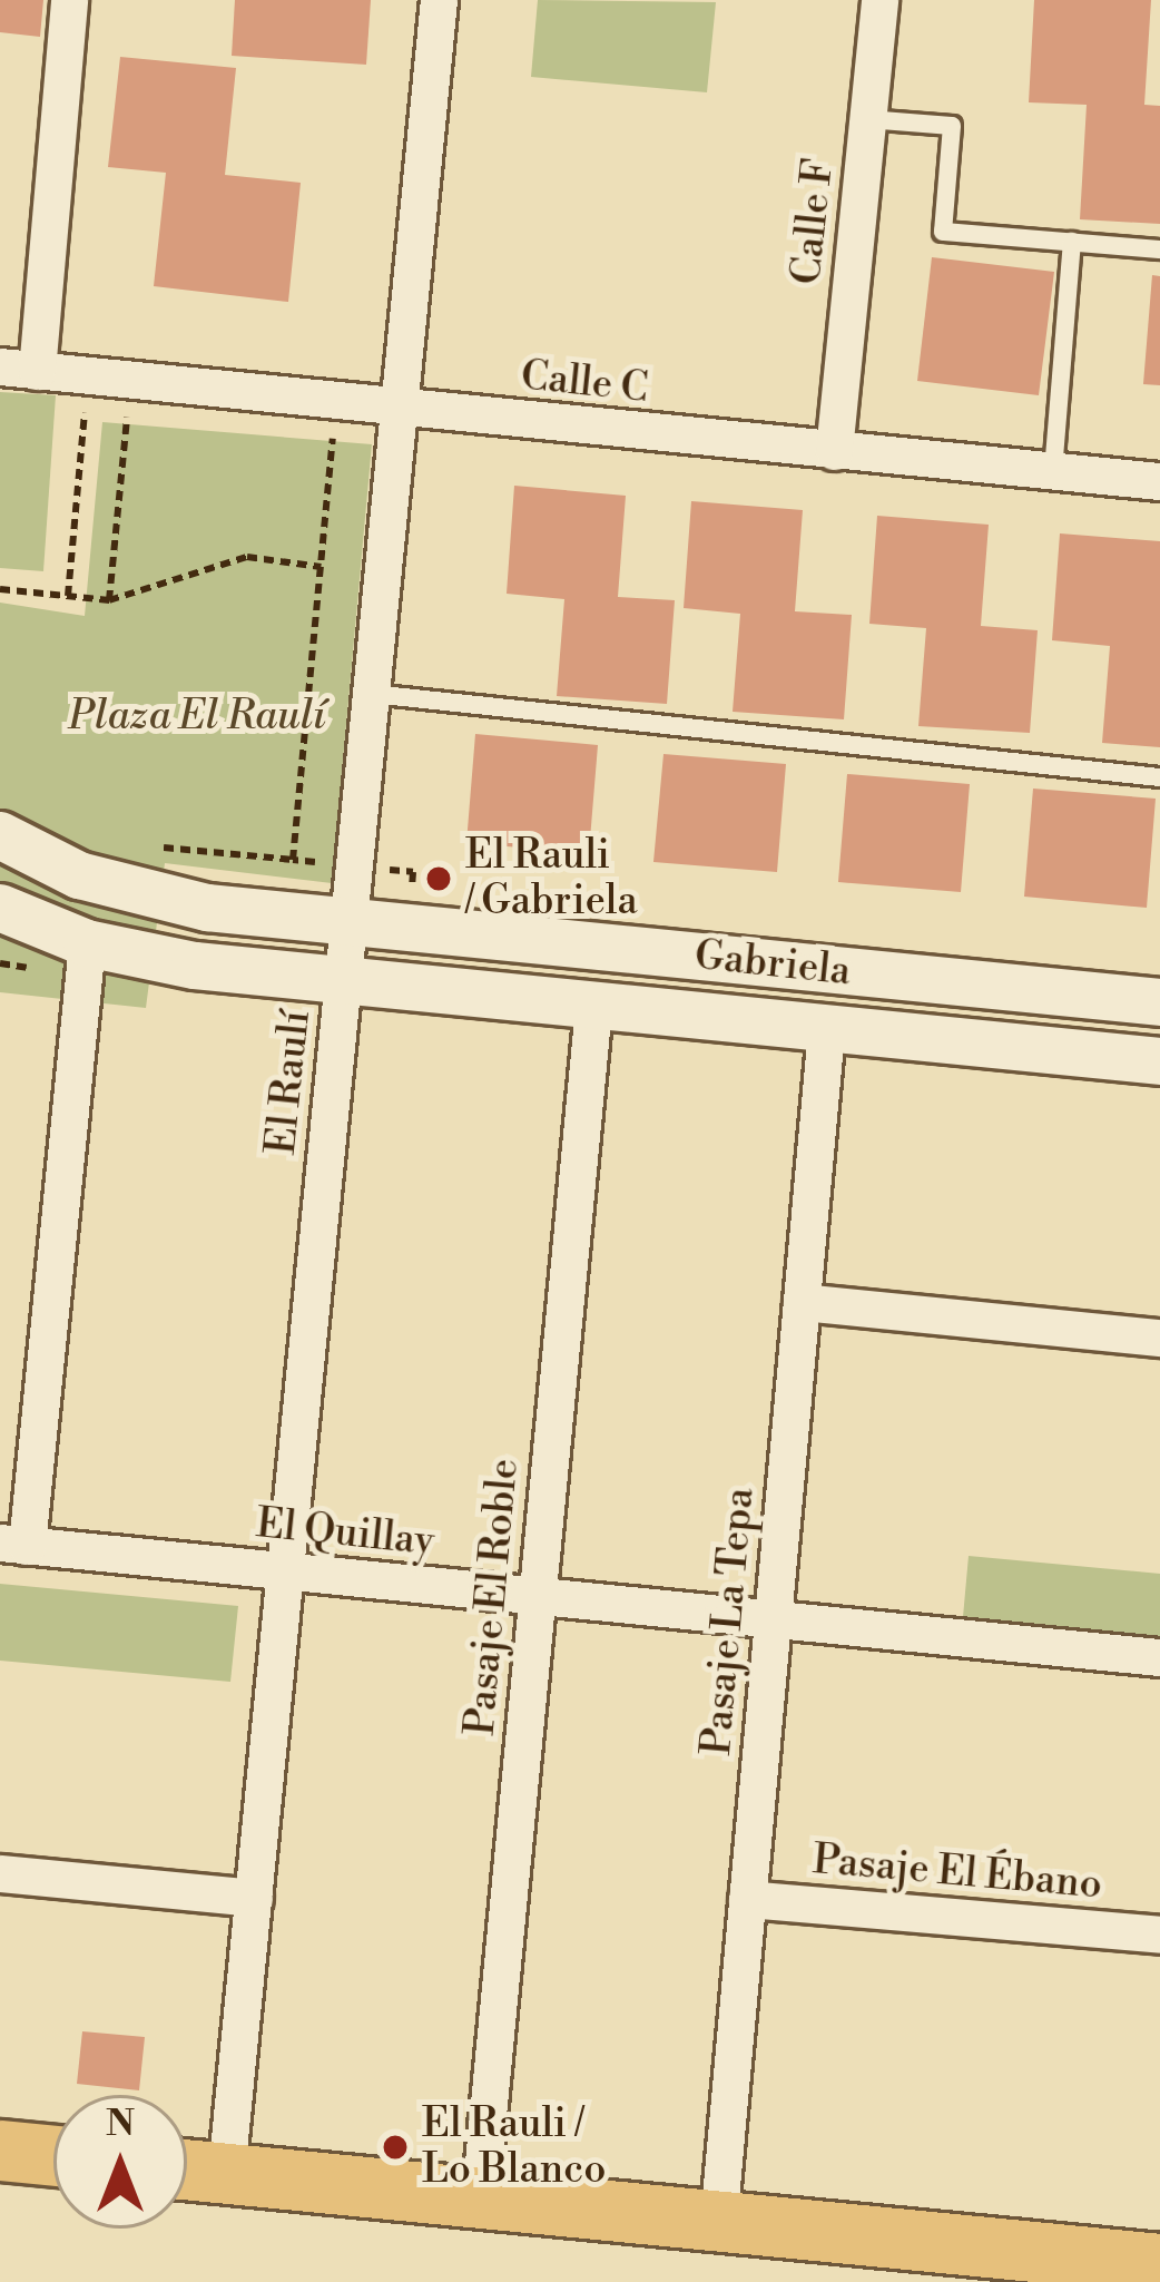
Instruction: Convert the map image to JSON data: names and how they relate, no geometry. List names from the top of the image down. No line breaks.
{"streets":{"street":["Calle F","Calle C","Gabriela","El Raulí","El Quillay","Pasaje El Roble","Pasaje La Tepa","Pasaje El Ébano"]},"crossings":[["Calle F","Calle C"],["Calle C","El Raulí"],["Gabriela","El Raulí"],["Gabriela","Pasaje El Roble"],["Gabriela","Pasaje La Tepa"],["El Raulí","El Quillay"],["El Quillay","Pasaje El Roble"],["El Quillay","Pasaje La Tepa"],["Pasaje La Tepa","Pasaje El Ébano"]],"parks":["Plaza El Raulí"],"places":["El Rauli / Gabriela","El Rauli / Lo Blanco"],"north":"top"}
